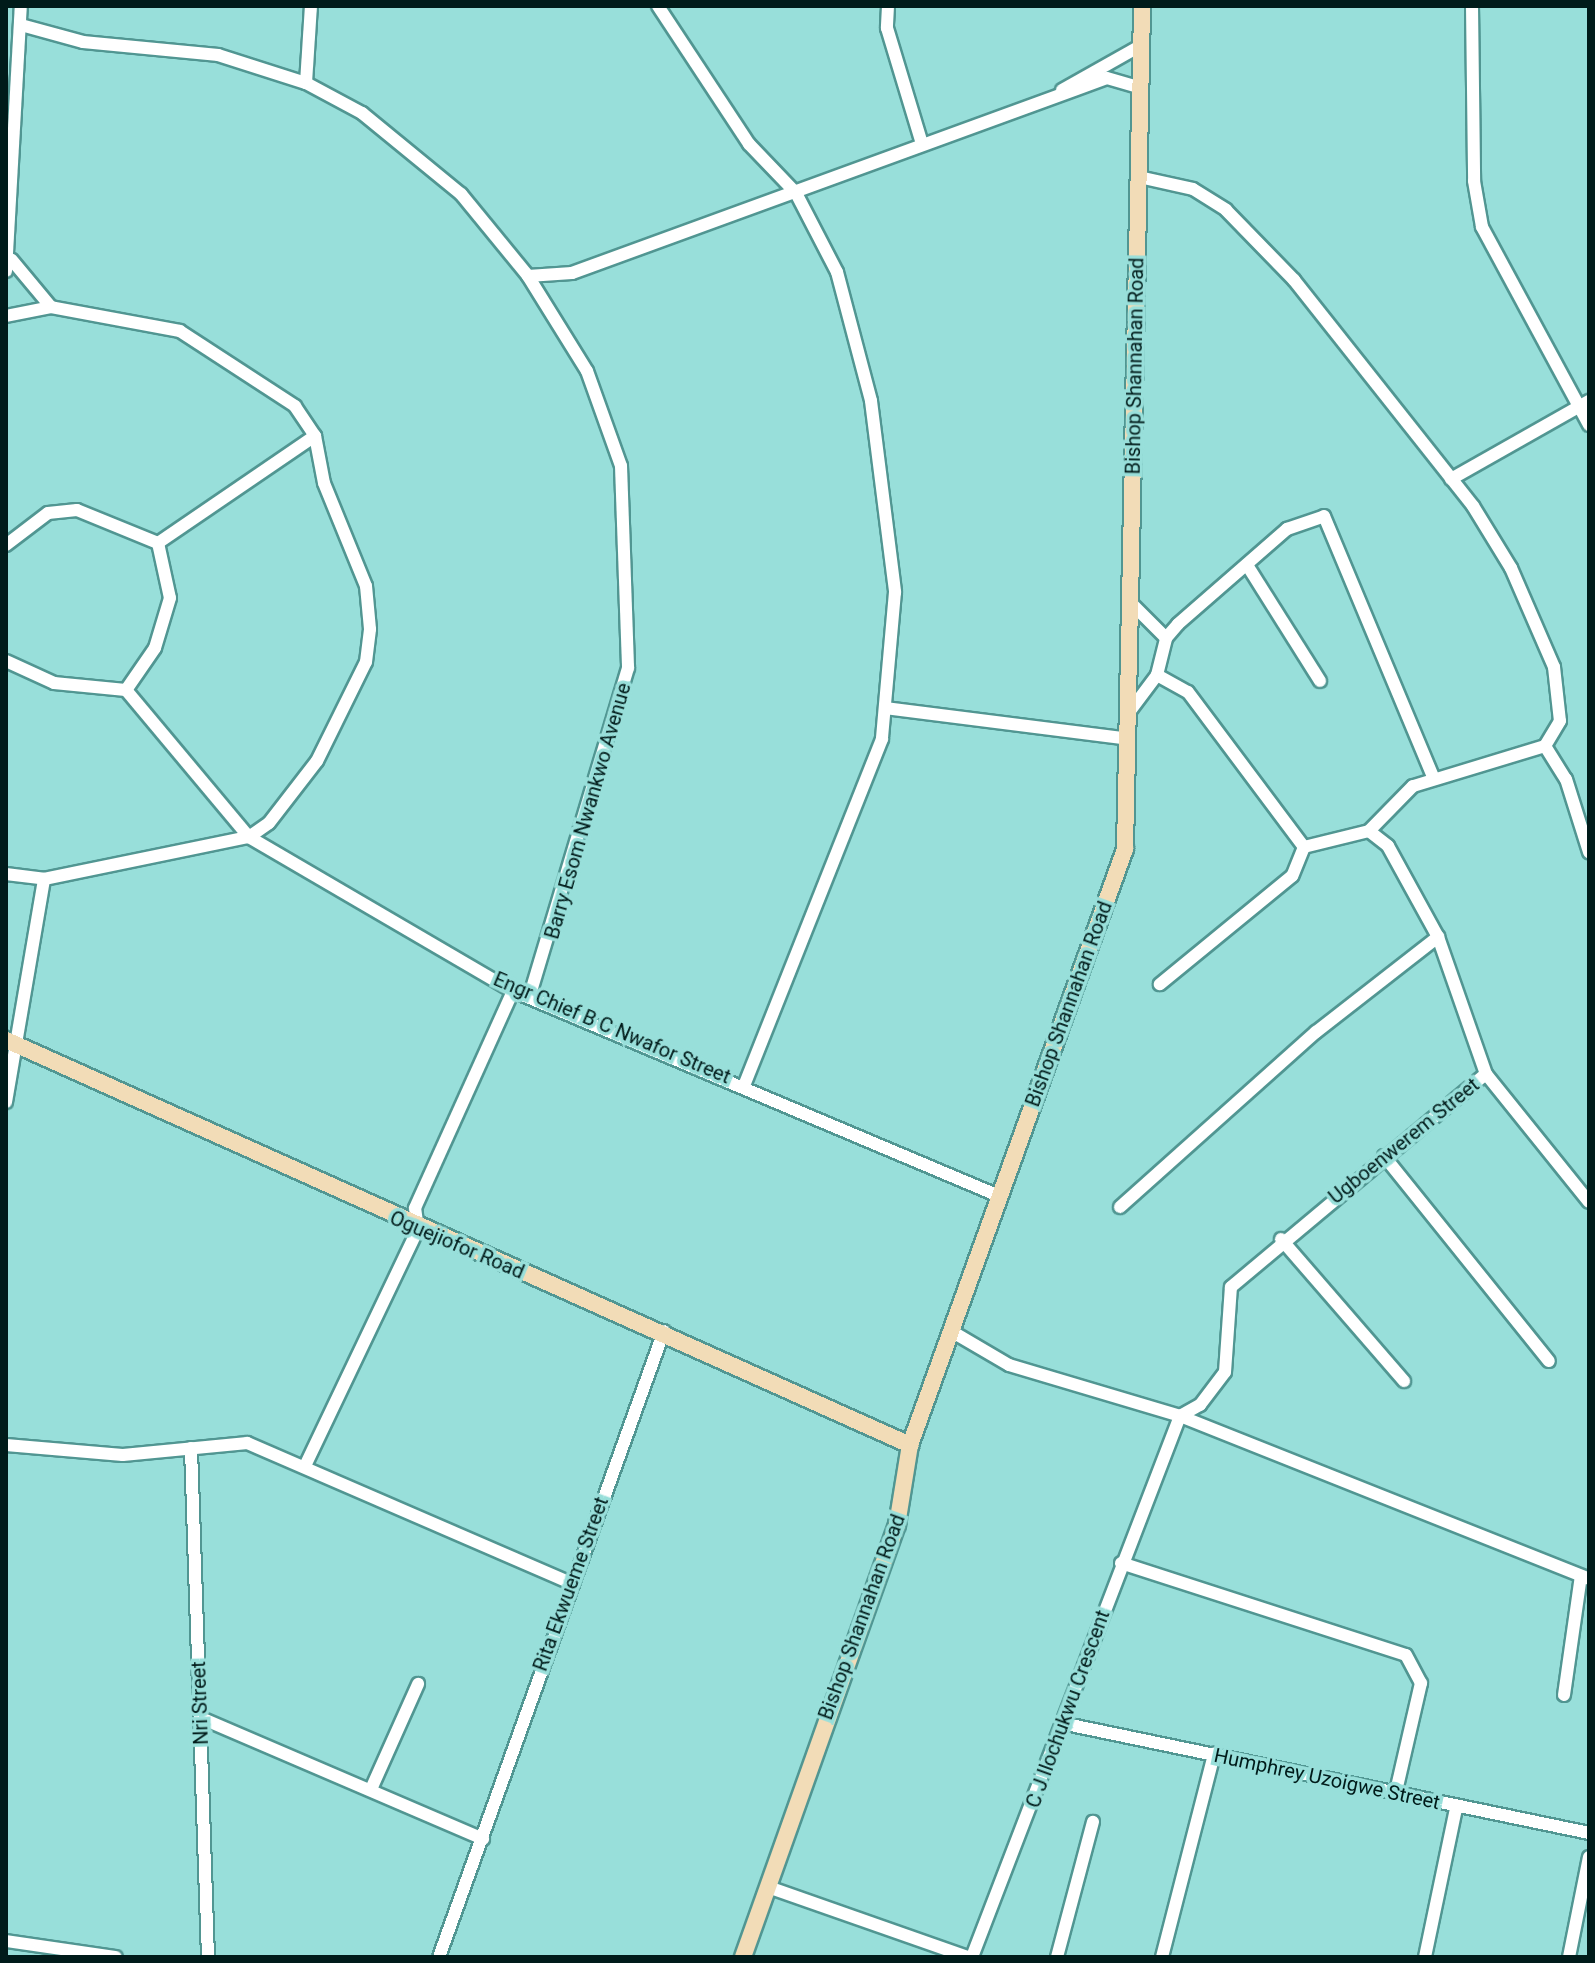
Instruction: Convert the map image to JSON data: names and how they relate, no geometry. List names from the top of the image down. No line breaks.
{"streets":{"main road":["Bishop Shannahan Road","Oguejiofor Road"],"street":["Barry Esom Nwankwo Avenue","Engr Chief B C Nwafor Street","Ugboenwerem Street","Rita Ekwueme Street","Nri Street","C J Ilochukwu Crescent","Humphrey Uzoigwe Street"]},"crossings":[["Bishop Shannahan Road","Engr Chief B C Nwafor Street"],["Bishop Shannahan Road","Oguejiofor Road"],["Barry Esom Nwankwo Avenue","Engr Chief B C Nwafor Street"],["Ugboenwerem Street","C J Ilochukwu Crescent"],["Oguejiofor Road","Rita Ekwueme Street"],["C J Ilochukwu Crescent","Humphrey Uzoigwe Street"]]}
